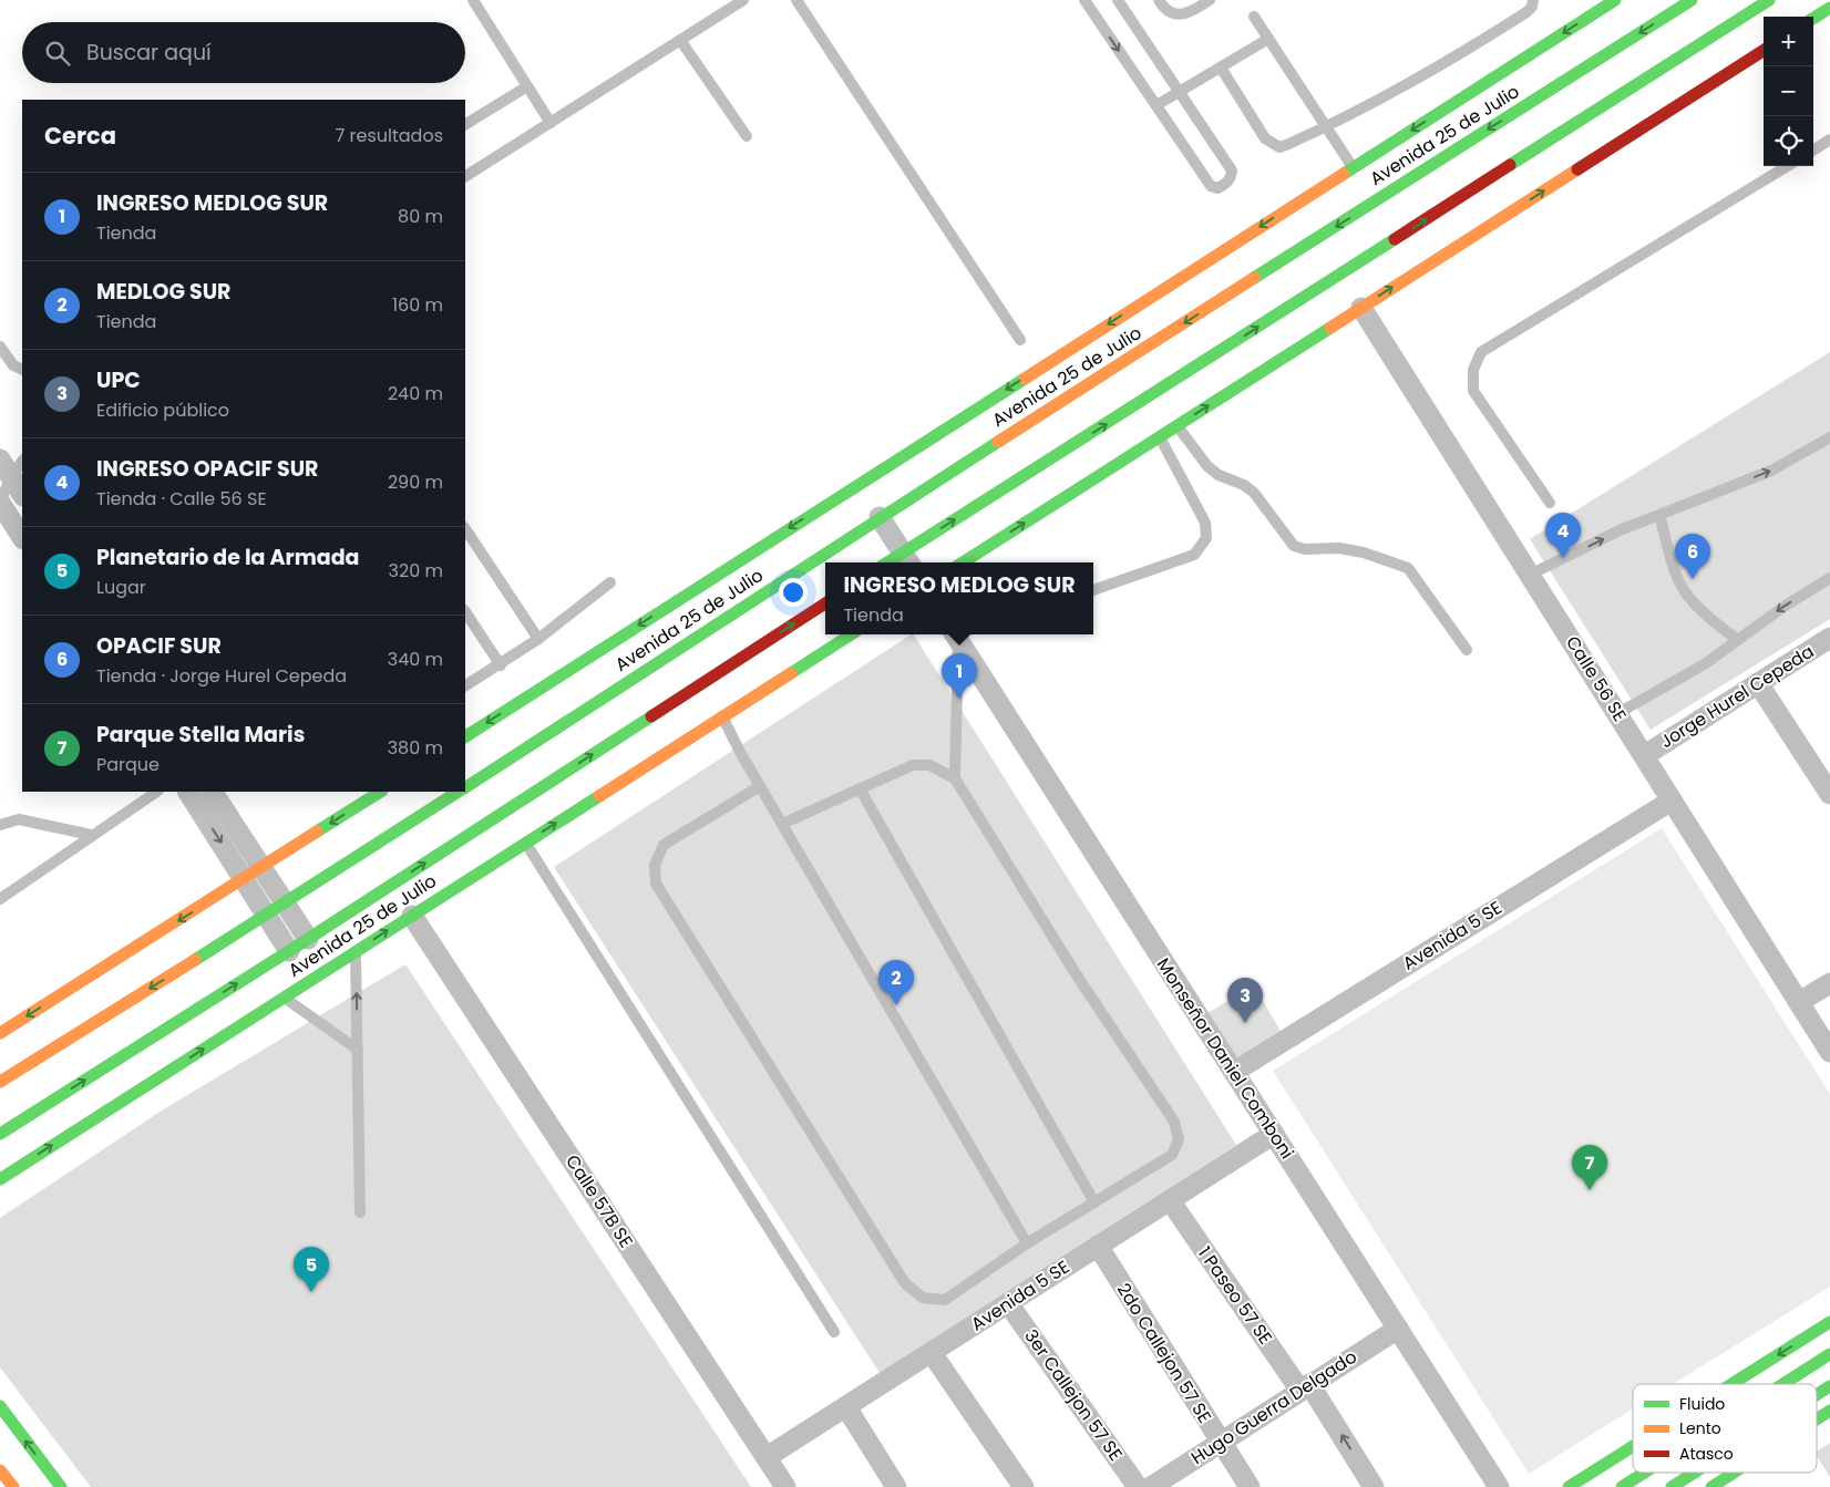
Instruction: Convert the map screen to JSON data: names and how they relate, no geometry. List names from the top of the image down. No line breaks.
{"streets":{"main road":["Avenida 25 de Julio"],"street":["Calle 56 SE","Jorge Hurel Cepeda","Avenida 5 SE","Monseñor Daniel Comboni","Calle 57B SE","1 Paseo 57 SE","2do Callejon 57 SE","3er Callejon 57 SE","Hugo Guerra Delgado"]},"crossings":[["Avenida 25 de Julio","Calle 57B SE"],["Calle 56 SE","Jorge Hurel Cepeda"],["Calle 56 SE","Avenida 5 SE"],["Avenida 5 SE","Monseñor Daniel Comboni"],["Avenida 5 SE","Calle 57B SE"],["Avenida 5 SE","1 Paseo 57 SE"],["Avenida 5 SE","2do Callejon 57 SE"],["Avenida 5 SE","3er Callejon 57 SE"],["Monseñor Daniel Comboni","Hugo Guerra Delgado"],["1 Paseo 57 SE","Hugo Guerra Delgado"],["2do Callejon 57 SE","Hugo Guerra Delgado"]],"legend":["Fluido","Lento","Atasco"],"page":{"map_buttons":["+","−"],"search":"Buscar aquí","heading":["Cerca","7 resultados"],"list":[{"mark":"1","name":"INGRESO MEDLOG SUR","note":"Tienda","value":"80 m"},{"mark":"2","name":"MEDLOG SUR","note":"Tienda","value":"160 m"},{"mark":"3","name":"UPC","note":"Edificio público","value":"240 m"},{"mark":"4","name":"INGRESO OPACIF SUR","note":"Tienda · Calle 56 SE","value":"290 m"},{"mark":"5","name":"Planetario de la Armada","note":"Lugar","value":"320 m"},{"mark":"6","name":"OPACIF SUR","note":"Tienda · Jorge Hurel Cepeda","value":"340 m"},{"mark":"7","name":"Parque Stella Maris","note":"Parque","value":"380 m"}],"pins":["4","6","1","2","3","7","5"],"popup":["INGRESO MEDLOG SUR","Tienda"]}}
